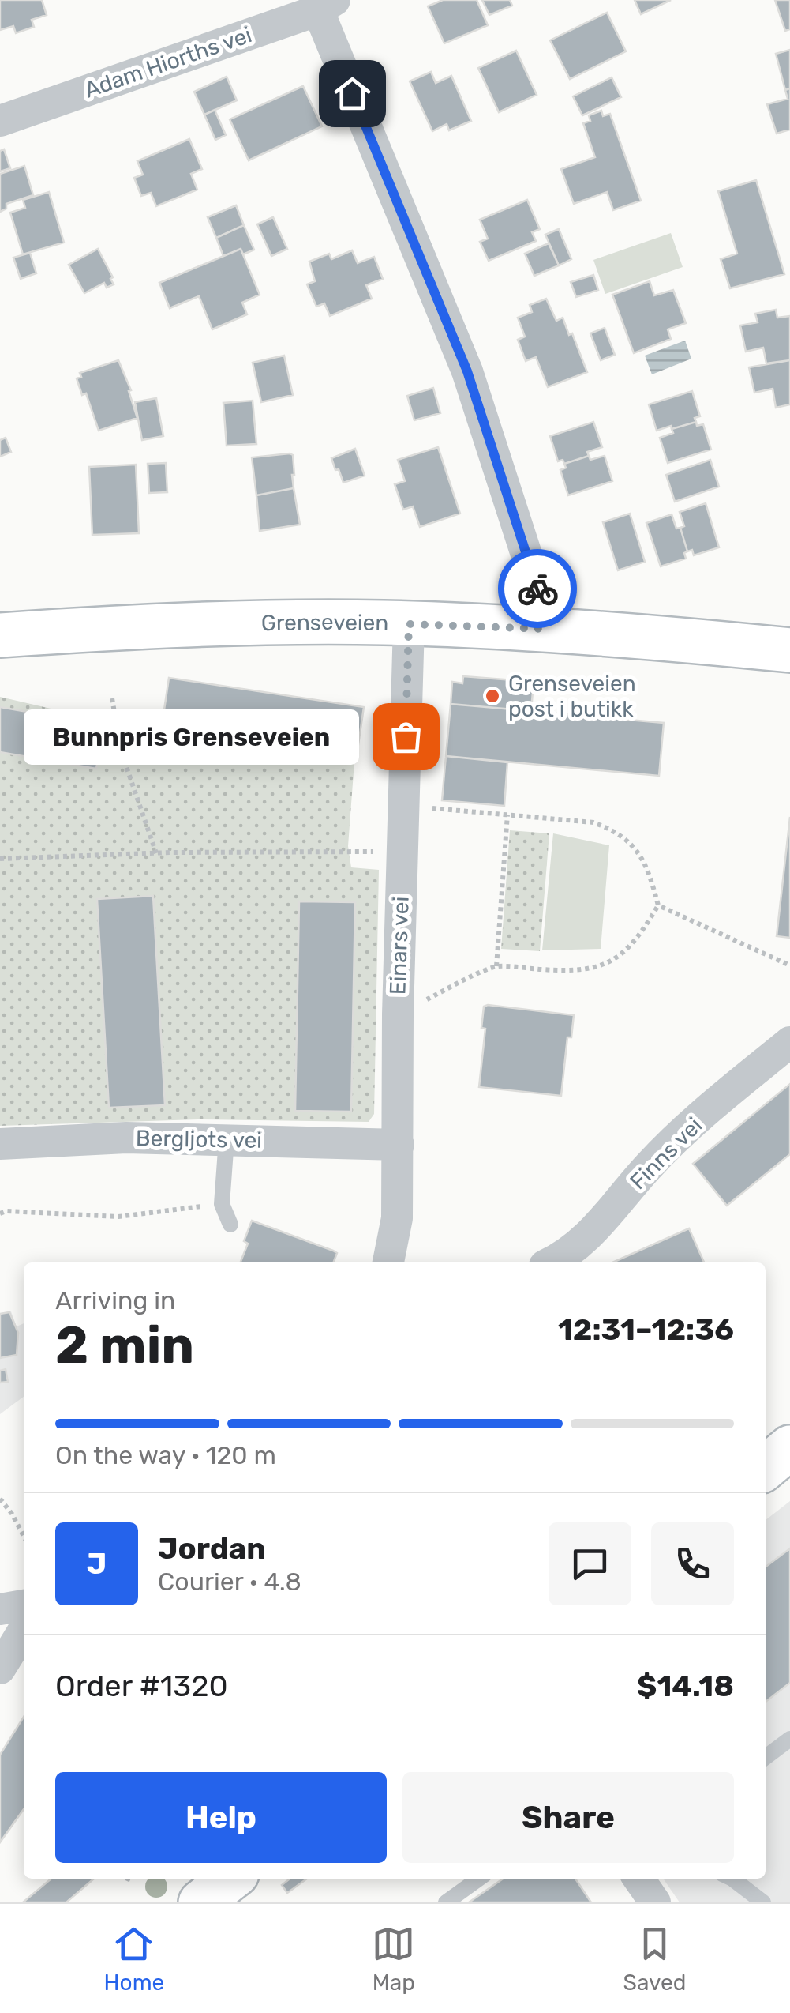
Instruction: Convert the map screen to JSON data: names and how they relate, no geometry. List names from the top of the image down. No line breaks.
{"streets":{"main road":["Grenseveien"],"street":["Adam Hiorths vei","Einars vei","Bergljots vei","Finns vei"]},"crossings":[["Grenseveien","Einars vei"],["Einars vei","Bergljots vei"]],"places":["Grenseveien post i butikk","Bunnpris Grenseveien"],"page":{"bubble":"Bunnpris Grenseveien","heading":["2 min","Arriving in","12:31–12:36"],"panel":["Jordan","Courier · 4.8","Order #1320","$14.18"],"bar":"On the way · 120 m","round":"J","buttons":["Help","Share"],"tabs":["Home","Map","Saved"]}}
